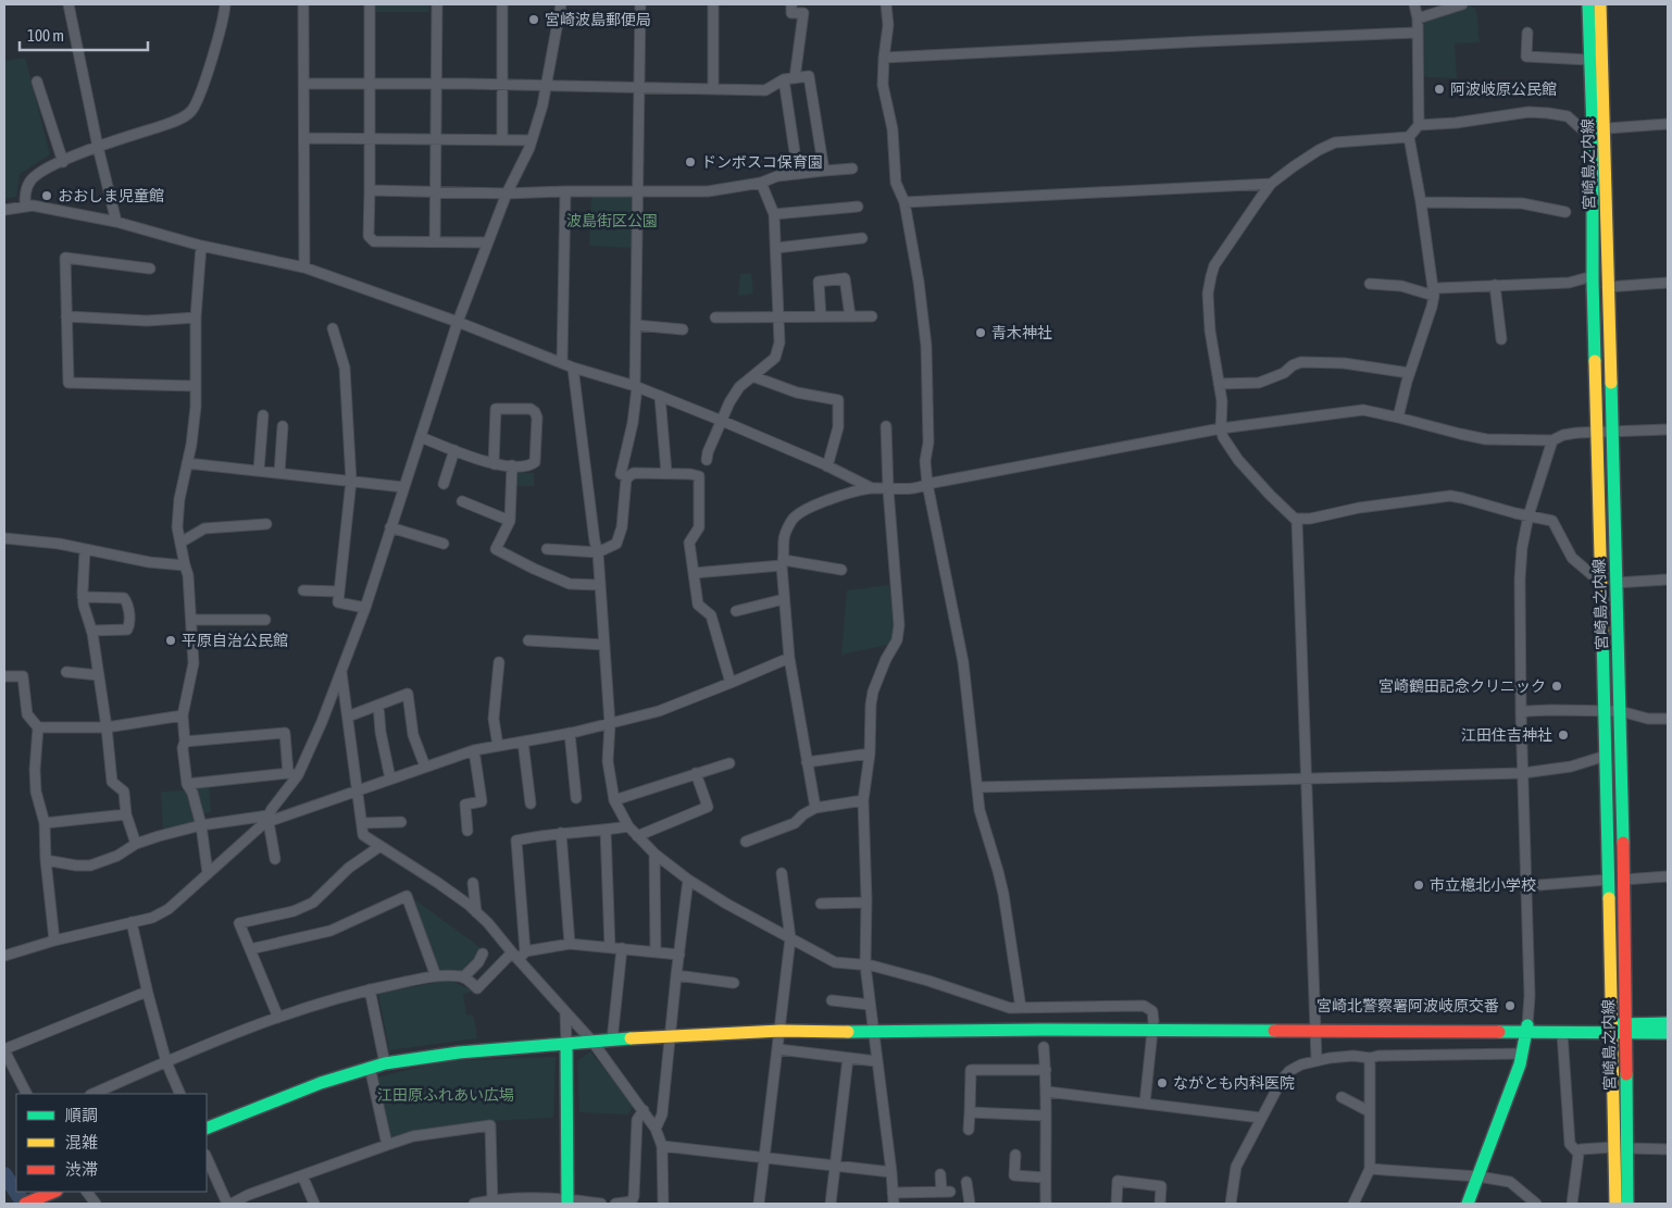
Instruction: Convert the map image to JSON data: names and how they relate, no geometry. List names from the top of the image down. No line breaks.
{"streets":{"main road":["宮崎島之内線"]},"parks":["波島街区公園","江田原ふれあい広場"],"places":["宮崎波島郵便局","阿波岐原公民館","ドンボスコ保育園","おおしま児童館","青木神社","平原自治公民館","宮崎鶴田記念クリニック","江田住吉神社","市立檍北小学校","宮崎北警察署阿波岐原交番","ながとも内科医院"],"legend":["順調","混雑","渋滞"],"scale_bar":"100 m"}
